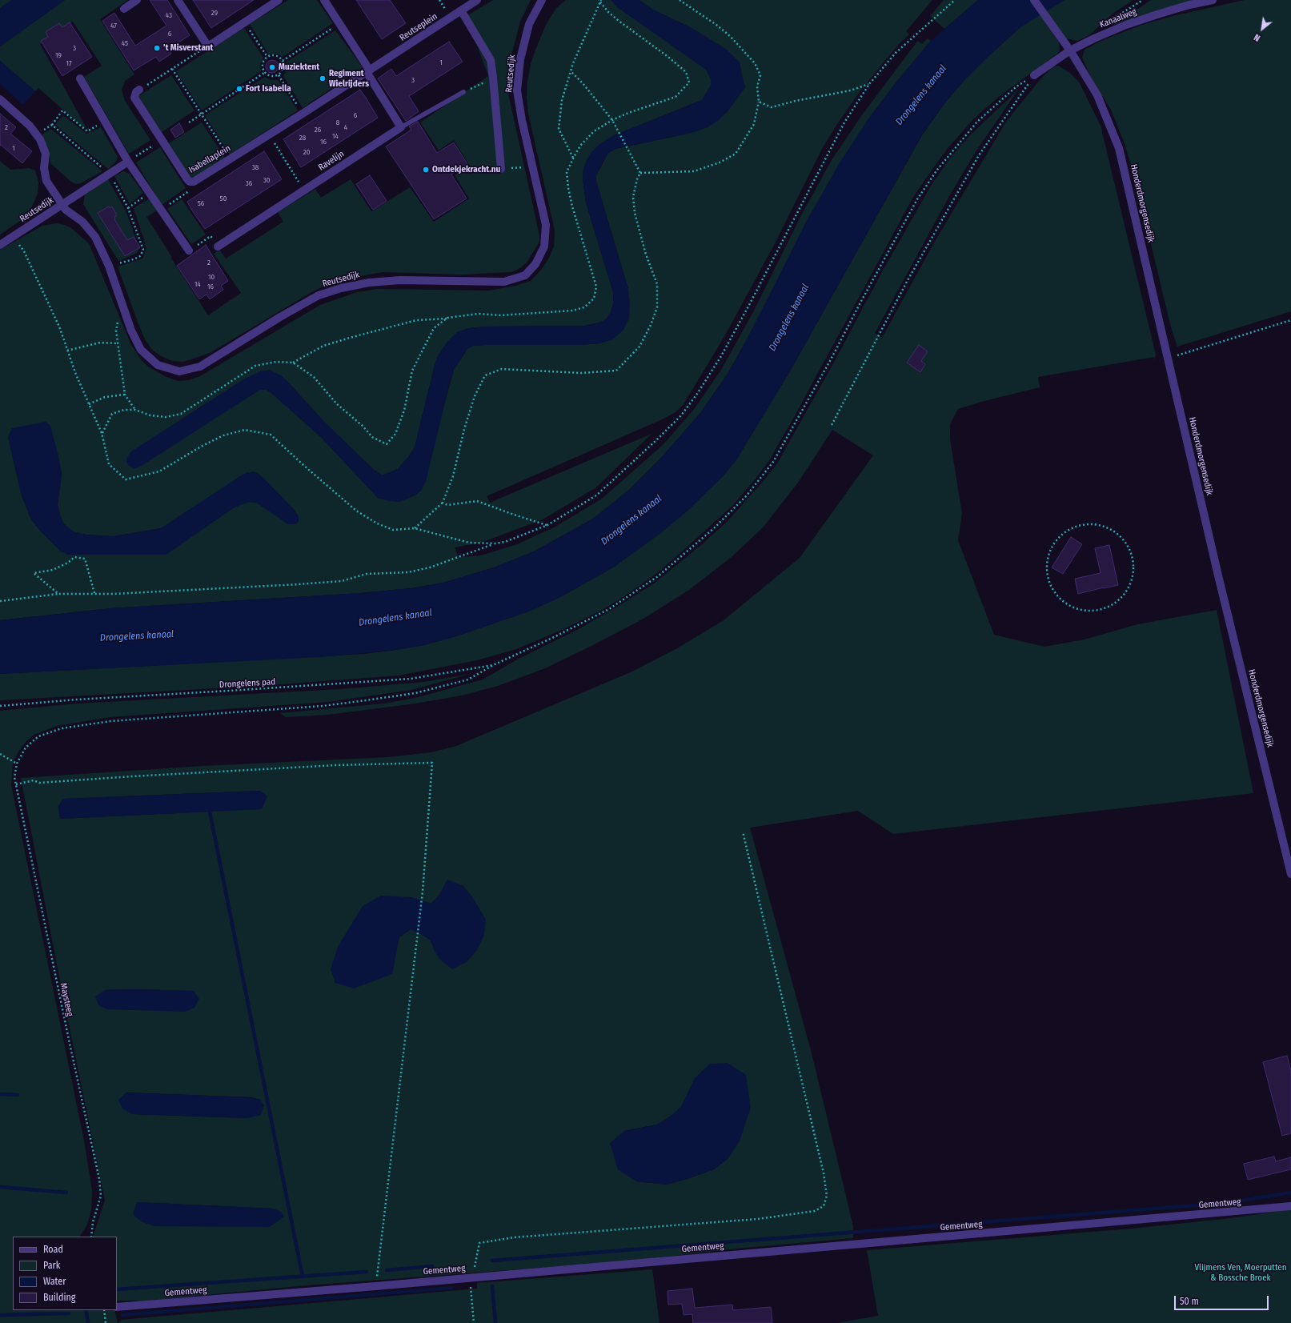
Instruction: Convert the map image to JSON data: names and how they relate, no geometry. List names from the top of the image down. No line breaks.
{"streets":{"street":["Kanaalweg","Reutseplein","Reutsedijk","Isabellaplein","Ravelijn","Honderdmorgensedijk","Gementweg"],"path":["Drongelens pad","Maysteeg"]},"crossings":[["Kanaalweg","Honderdmorgensedijk"],["Reutseplein","Isabellaplein"]],"water":["Drongelens kanaal"],"parks":["Vlijmens Ven, Moerputten & Bossche Broek"],"places":["’t Misverstant","Muziektent","Regiment Wielrijders","Fort Isabella","Ontdekjekracht.nu"],"house_numbers":["29","43","47","6","45","3","19","1","17","3","6","8","2","4","26","14","28","16","1","20","38","30","36","50","56","2","10","14","16"],"legend":["Road","Park","Water","Building"],"scale_bar":"50 m","north":"bottom left"}
